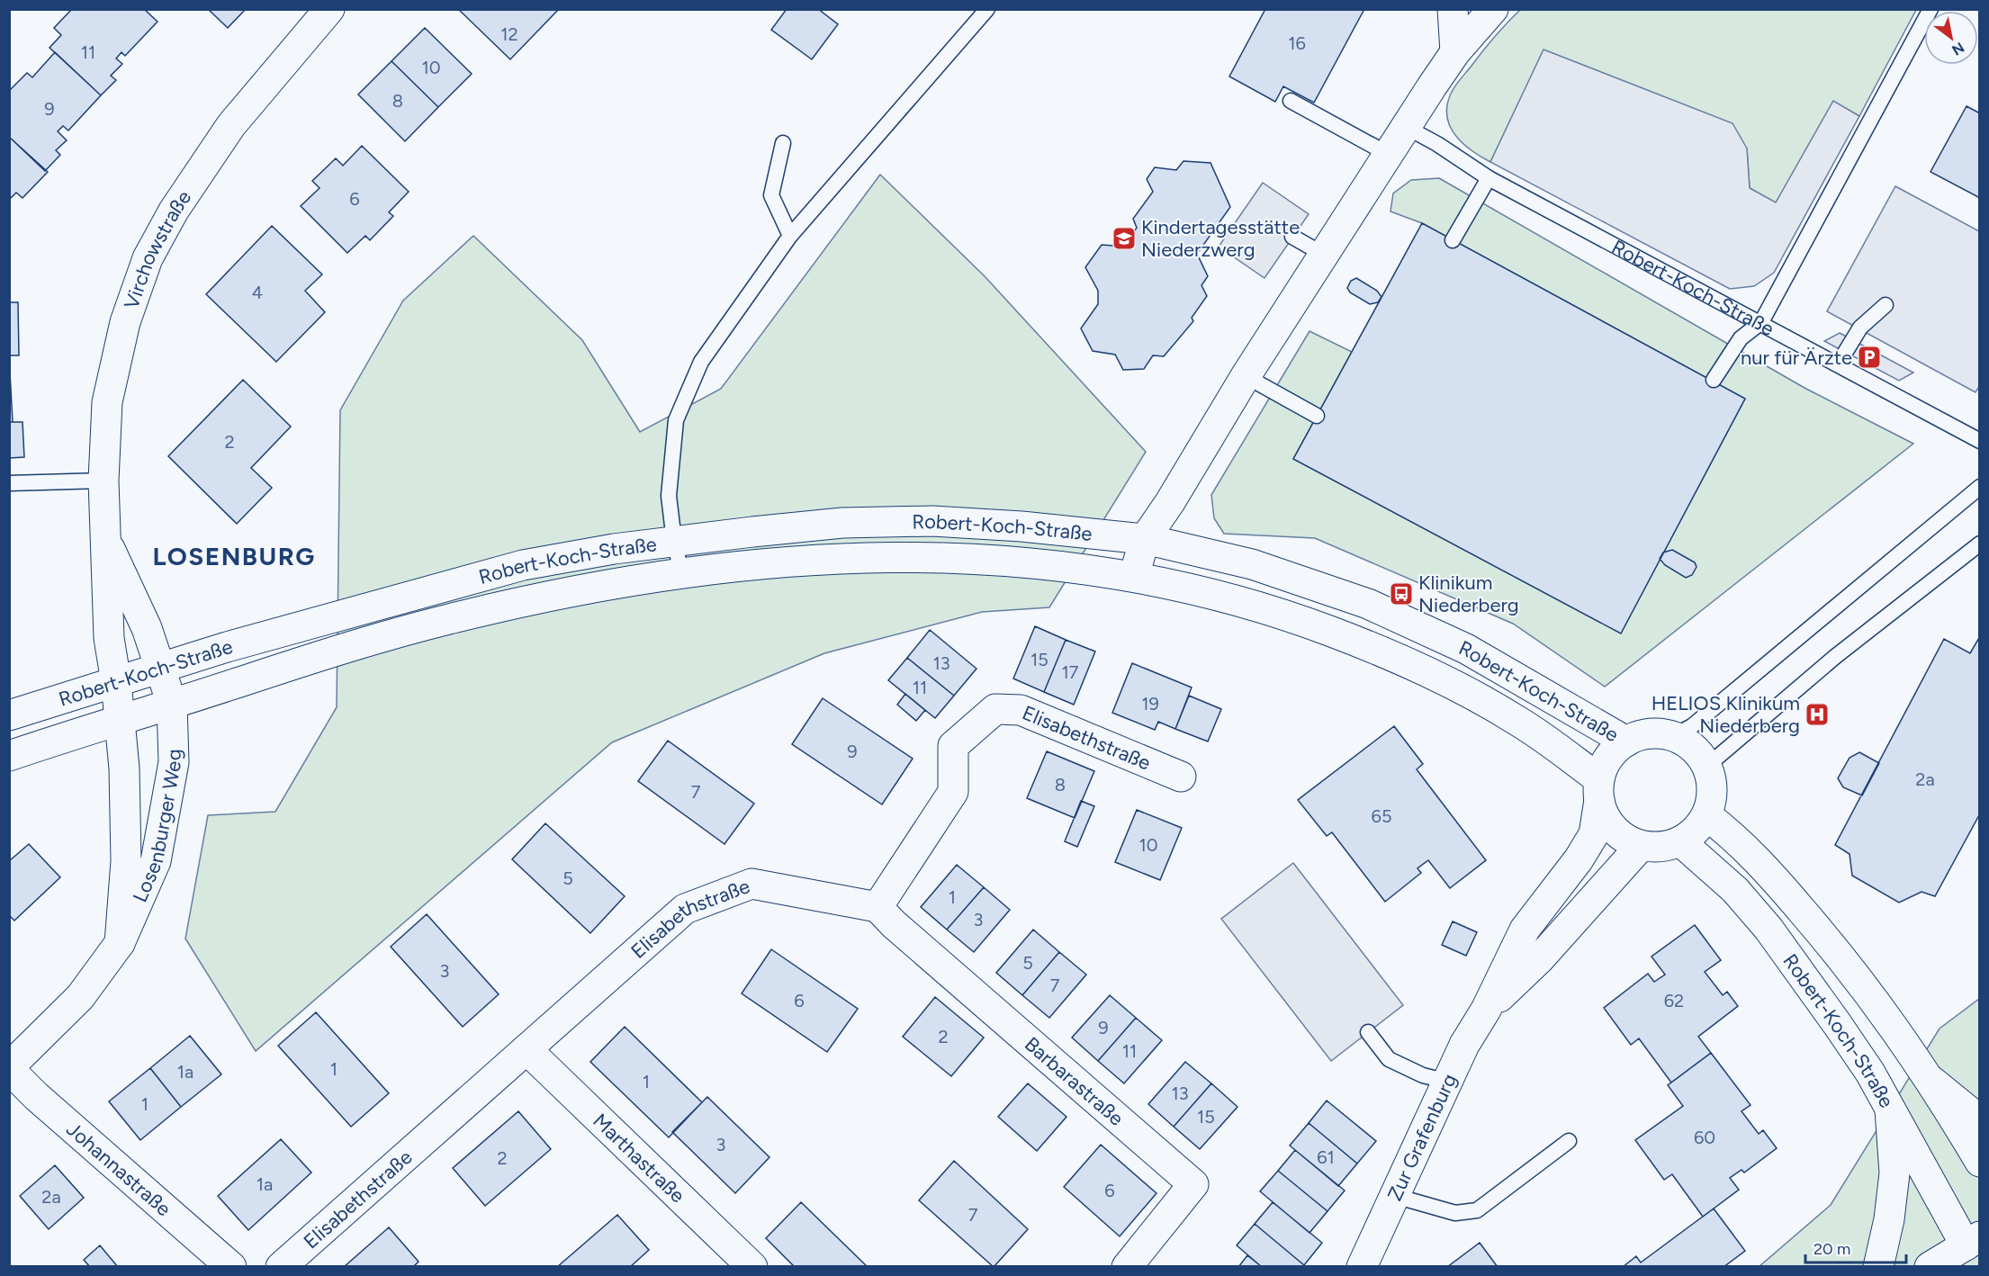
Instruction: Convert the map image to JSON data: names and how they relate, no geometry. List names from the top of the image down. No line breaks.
{"streets":{"street":["Virchowstraße","Robert-Koch-Straße","Elisabethstraße","Losenburger Weg","Barbarastraße","Zur Grafenburg","Marthastraße","Johannastraße"]},"crossings":[["Virchowstraße","Robert-Koch-Straße"],["Virchowstraße","Losenburger Weg"],["Robert-Koch-Straße","Losenburger Weg"],["Robert-Koch-Straße","Zur Grafenburg"],["Elisabethstraße","Barbarastraße"],["Elisabethstraße","Marthastraße"],["Losenburger Weg","Johannastraße"]],"districts":["LOSENBURG"],"places":{"school or university":["Kindertagesstätte Niederzwerg"],"parking":["nur für Ärzte"],"bus stop":["Klinikum Niederberg"],"hospital":["HELIOS Klinikum Niederberg"]},"house_numbers":["12","16","11","10","8","9","6","4","2","15","13","17","11","19","9","2a","8","7","65","10","5","1","3","5","3","7","6","62","9","2","11","1","1a","1","13","1","15","60","3","61","2","1a","6","2a","7"],"scale_bar":"20 m","north":"bottom right"}
